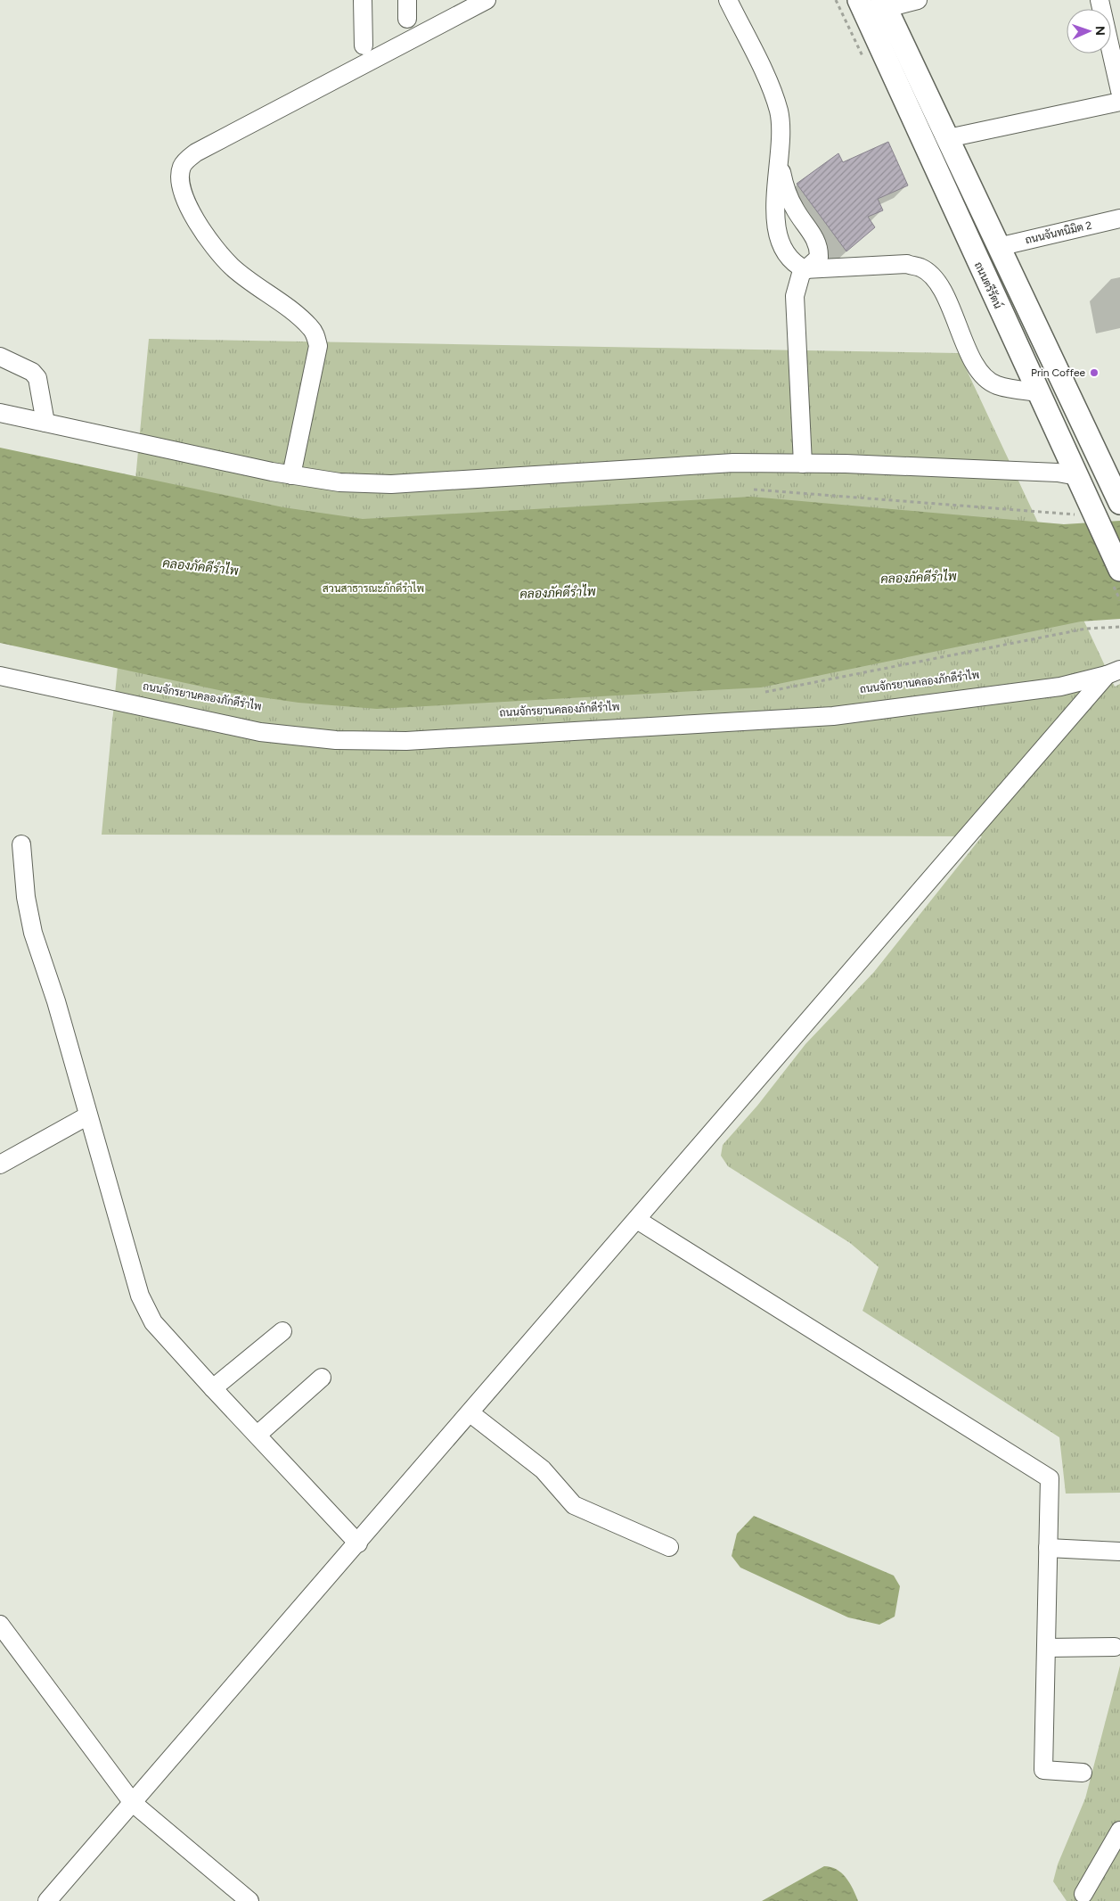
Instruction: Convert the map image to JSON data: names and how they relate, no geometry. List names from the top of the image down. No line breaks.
{"streets":{"main road":["ถนนตรีรัตน์"],"street":["ถนนจันทนิมิต 2"]},"water":["คลองภัคดีรำไพ"],"parks":["สวนสาธารณะภักดีรำไพ"],"places":["Prin Coffee"],"north":"right"}
